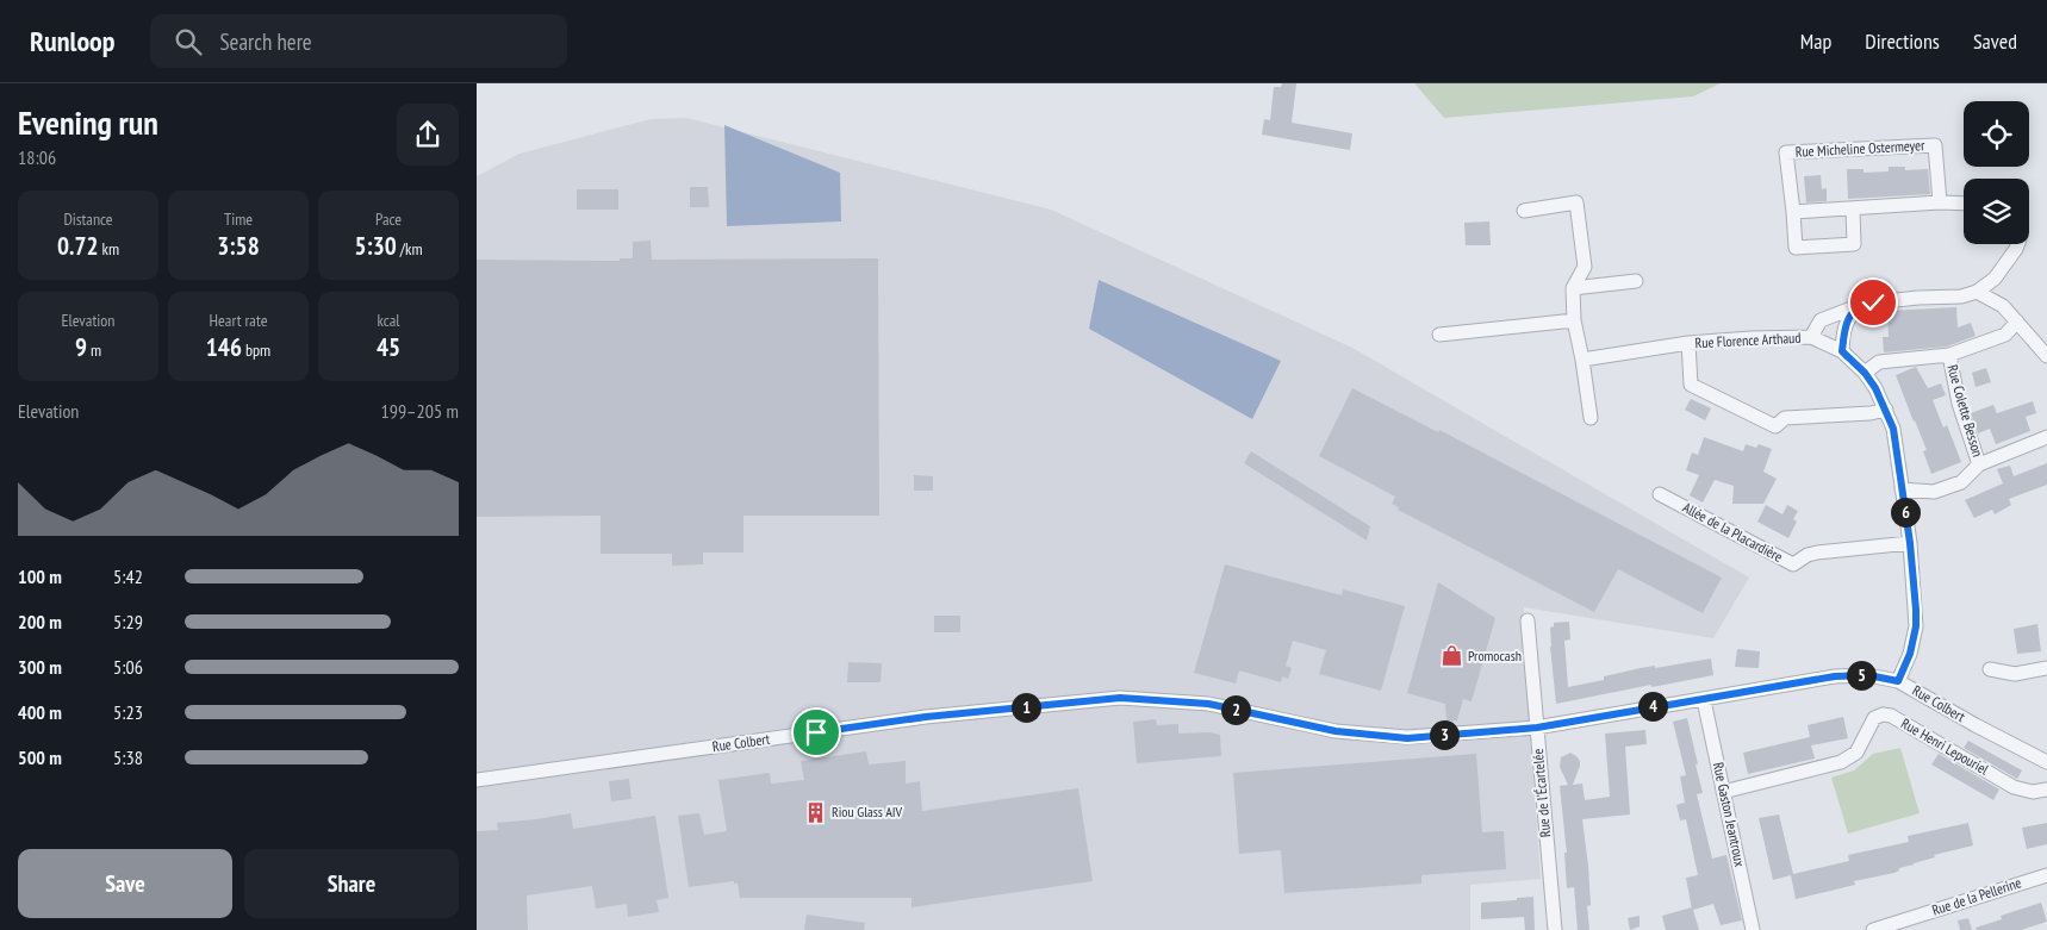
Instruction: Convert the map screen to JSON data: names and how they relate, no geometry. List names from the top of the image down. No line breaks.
{"streets":{"street":["Rue Micheline Ostermeyer","Rue Florence Arthaud","Rue Colette Besson","Allée de la Placardière","Rue Colbert","Rue Henri Lepouriel","Rue de l'Écartelée","Rue Gaston Jeantroux","Rue de la Pellerine"]},"crossings":[["Rue Florence Arthaud","Rue Colette Besson"],["Rue Florence Arthaud","Allée de la Placardière"],["Rue Florence Arthaud","Rue Colbert"],["Rue Colbert","Rue de l'Écartelée"],["Rue Colbert","Rue Gaston Jeantroux"],["Rue Henri Lepouriel","Rue Gaston Jeantroux"]],"places":{"shop":["Promocash"],"building":["Riou Glass AIV"]},"page":{"header":"Runloop","search":"Search here","nav":["Map","Directions","Saved"],"heading":["Evening run","18:06"],"stats":[["Distance","0.72 km"],["Time","3:58"],["Pace","5:30 /km"],["Elevation","9 m"],["Heart rate","146 bpm"],["kcal","45"]],"chart":["Elevation","199–205 m"],"pins":["6","5","4","1","2","3"],"list":[{"name":"100 m","note":"5:42"},{"name":"200 m","note":"5:29"},{"name":"300 m","note":"5:06"},{"name":"400 m","note":"5:23"},{"name":"500 m","note":"5:38"}],"buttons":["Save","Share"]}}
